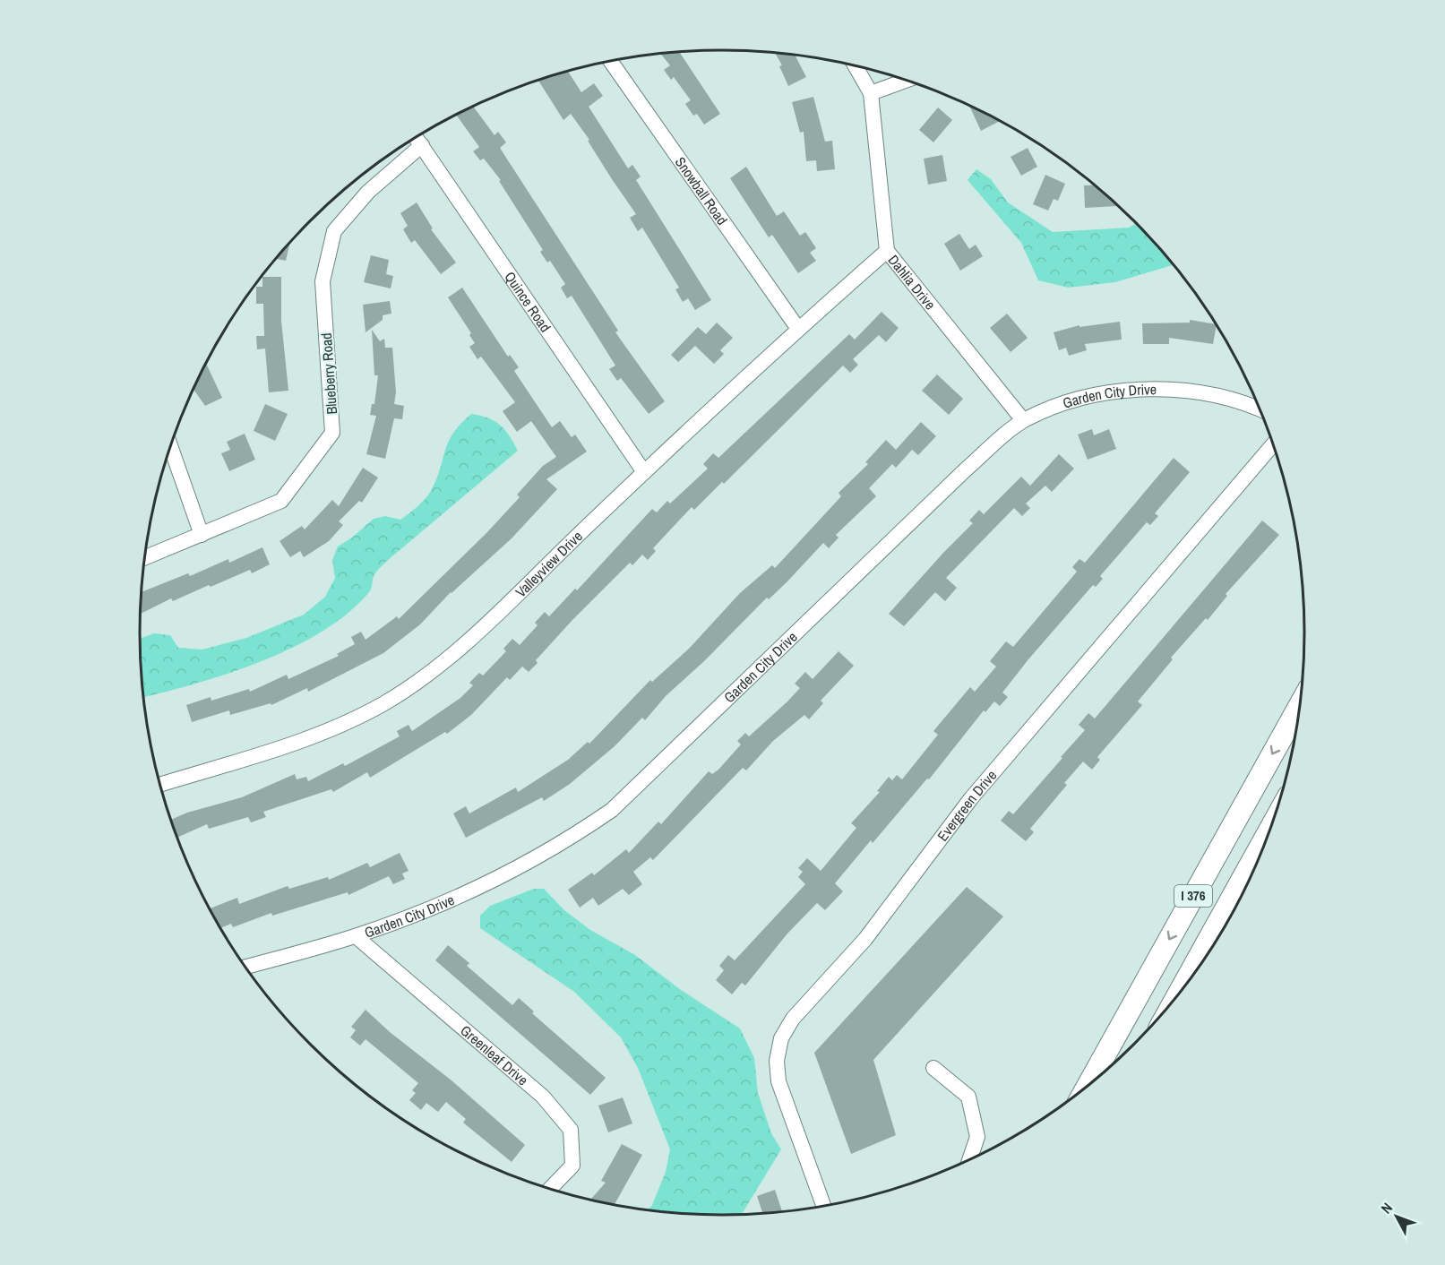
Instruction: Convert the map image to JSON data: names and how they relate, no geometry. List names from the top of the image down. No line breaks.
{"streets":{"highway":["I 376"],"street":["Snowball Road","Dahlia Drive","Quince Road","Blueberry Road","Garden City Drive","Valleyview Drive","Evergreen Drive","Greenleaf Drive"]},"crossings":[["Snowball Road","Valleyview Drive"],["Dahlia Drive","Garden City Drive"],["Dahlia Drive","Valleyview Drive"],["Quince Road","Blueberry Road"],["Quince Road","Valleyview Drive"],["Garden City Drive","Greenleaf Drive"]],"north":"top left"}
